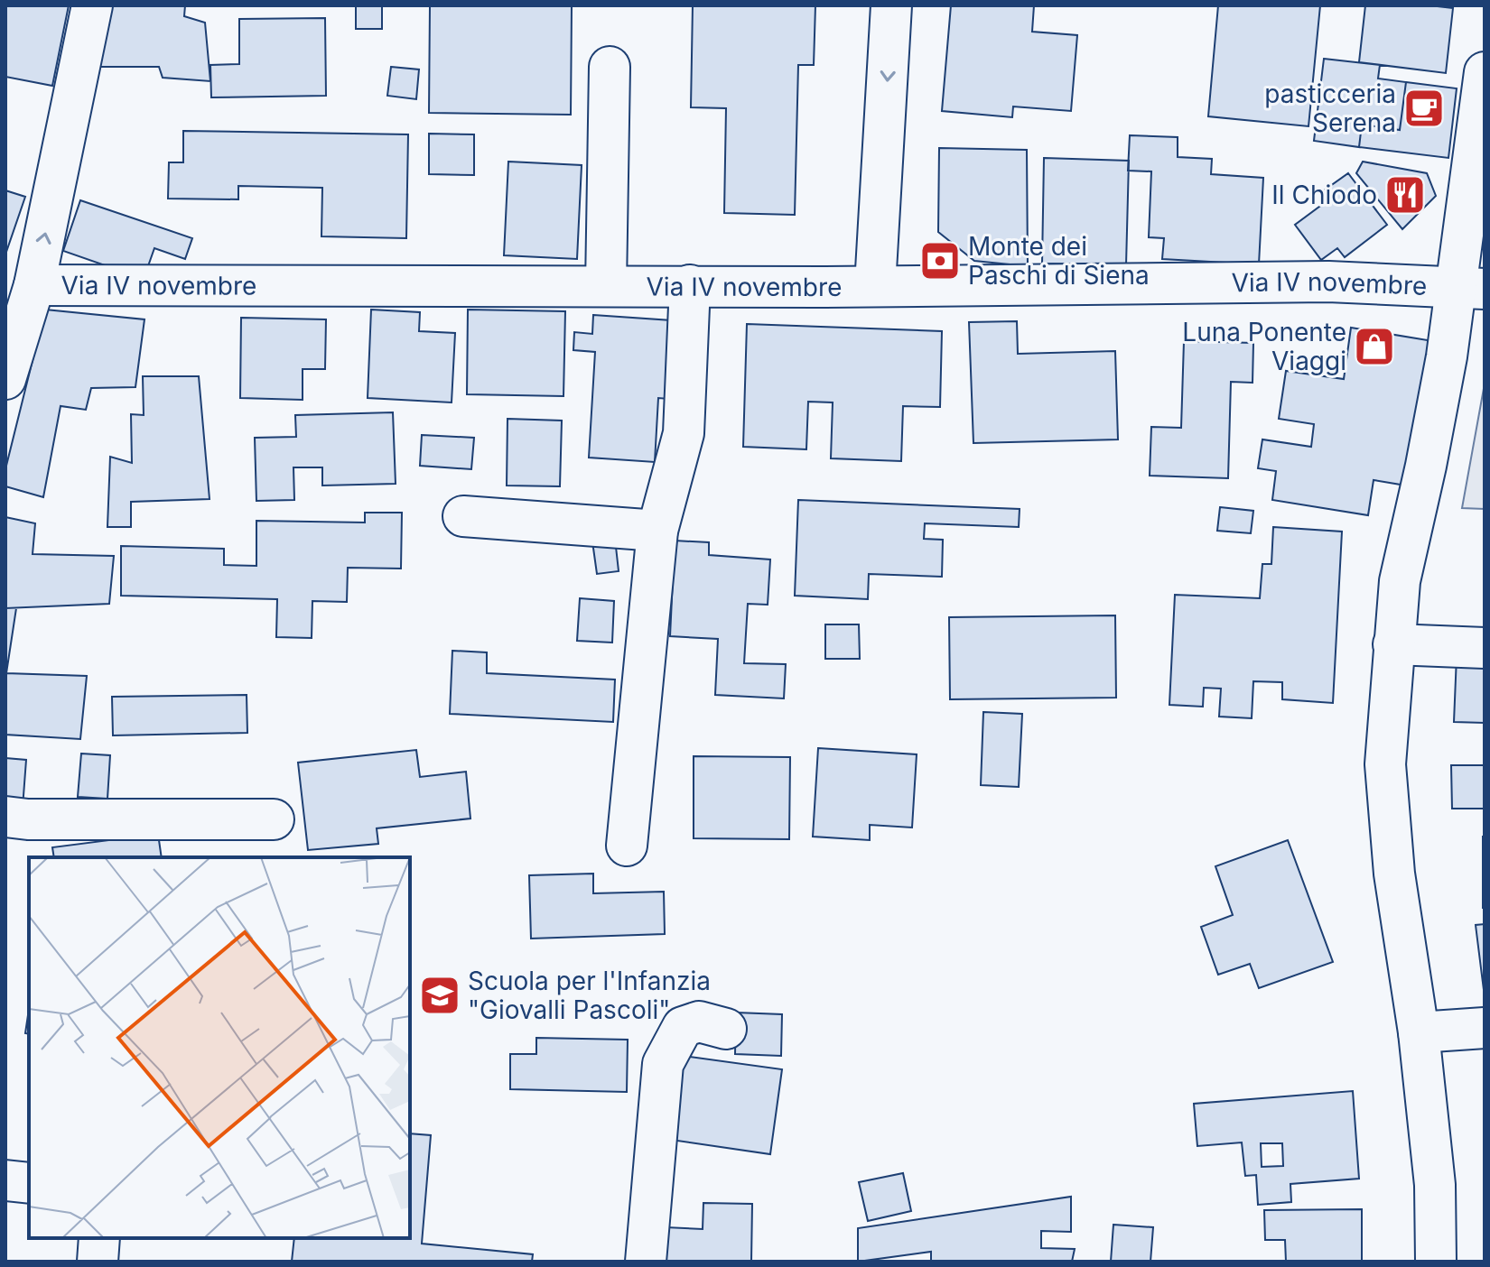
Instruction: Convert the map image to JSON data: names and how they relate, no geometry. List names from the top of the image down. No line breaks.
{"streets":{"street":["Via IV novembre"]},"places":{"cafe":["pasticceria Serena"],"restaurant":["Il Chiodo"],"bank":["Monte dei Paschi di Siena"],"shop":["Luna Ponente Viaggi"],"school or university":["Scuola per l'Infanzia \"Giovalli Pascoli\""]}}
